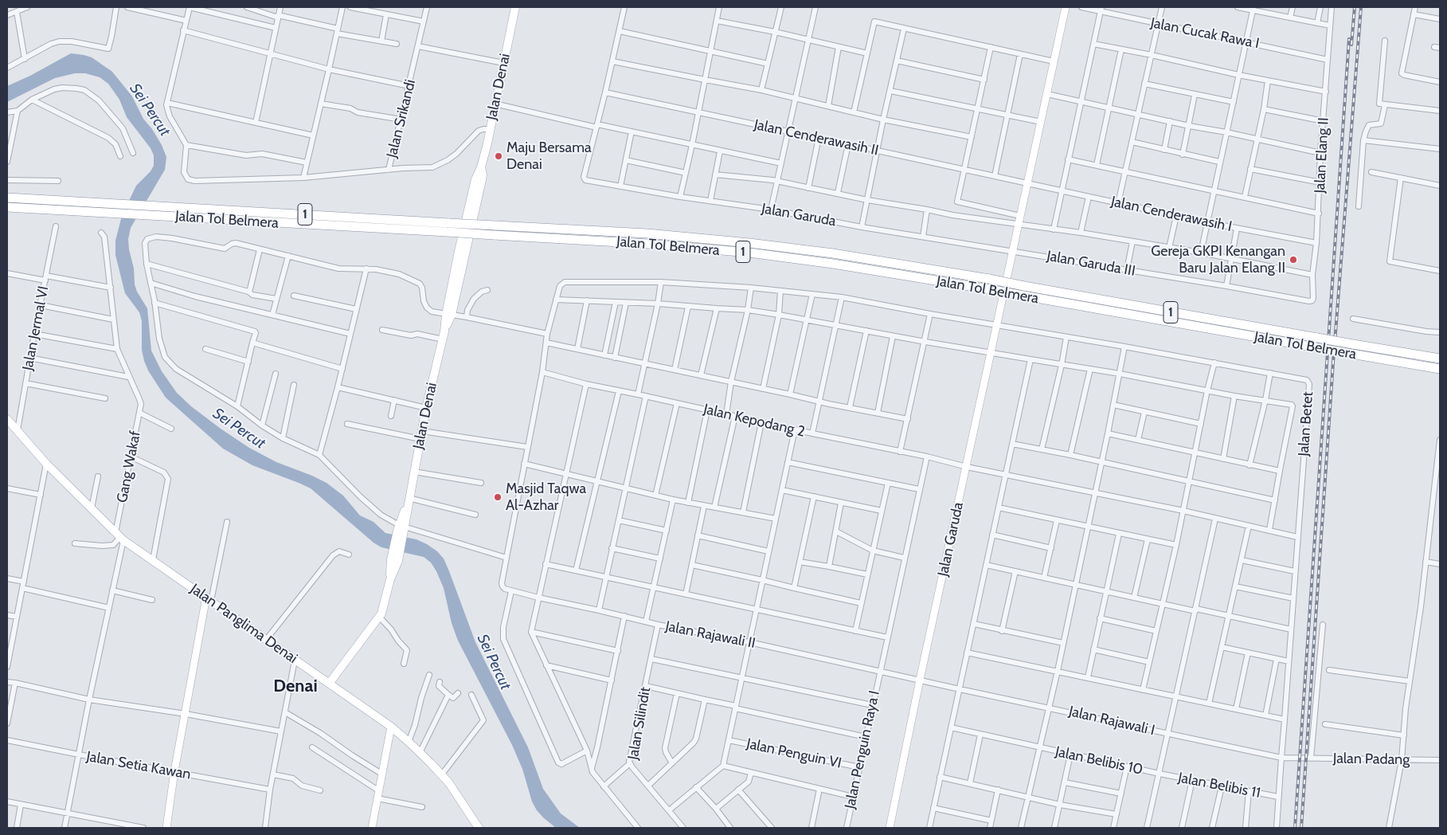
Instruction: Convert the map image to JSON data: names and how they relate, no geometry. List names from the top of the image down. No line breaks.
{"streets":{"highway":["1","Jalan Tol Belmera"],"main road":["Jalan Denai","Jalan Panglima Denai"],"street":["Jalan Cucak Rawa I","Jalan Srikandi","Jalan Cenderawasih II","Jalan Elang II","Jalan Cenderawasih I","Jalan Garuda","Jalan Garuda III","Jalan Jermal VI","Jalan Kepodang 2","Jalan Betet","Gang Wakaf","Jalan Rajawali II","Jalan Rajawali I","Jalan Silindit","Jalan Penguin Raya I","Jalan Penguin VI","Jalan Padang","Jalan Belibis 10","Jalan Setia Kawan","Jalan Belibis 11"]},"crossings":[["Jalan Cucak Rawa I","Jalan Elang II"],["Jalan Denai","Jalan Panglima Denai"],["Jalan Cenderawasih II","Jalan Cenderawasih I"],["Jalan Cenderawasih II","Jalan Garuda"],["Jalan Elang II","Jalan Cenderawasih I"],["Jalan Elang II","Jalan Garuda III"],["Jalan Cenderawasih I","Jalan Garuda"],["Jalan Garuda","Jalan Garuda III"],["Jalan Garuda","Jalan Kepodang 2"],["Jalan Garuda","Jalan Betet"],["Jalan Garuda","Jalan Rajawali II"],["Jalan Garuda","Jalan Rajawali I"],["Jalan Jermal VI","Jalan Panglima Denai"],["Jalan Kepodang 2","Jalan Betet"],["Jalan Kepodang 2","Jalan Penguin Raya I"],["Jalan Betet","Jalan Rajawali I"],["Jalan Betet","Jalan Belibis 11"],["Gang Wakaf","Jalan Panglima Denai"],["Gang Wakaf","Jalan Setia Kawan"],["Jalan Rajawali II","Jalan Rajawali I"],["Jalan Rajawali II","Jalan Silindit"],["Jalan Rajawali II","Jalan Penguin Raya I"],["Jalan Rajawali I","Jalan Padang"],["Jalan Penguin Raya I","Jalan Penguin VI"],["Jalan Belibis 10","Jalan Belibis 11"]],"districts":["Denai"],"water":["Sei Percut"],"places":["Maju Bersama Denai","Gereja GKPI Kenangan Baru Jalan Elang II","Masjid Taqwa Al-Azhar"]}
